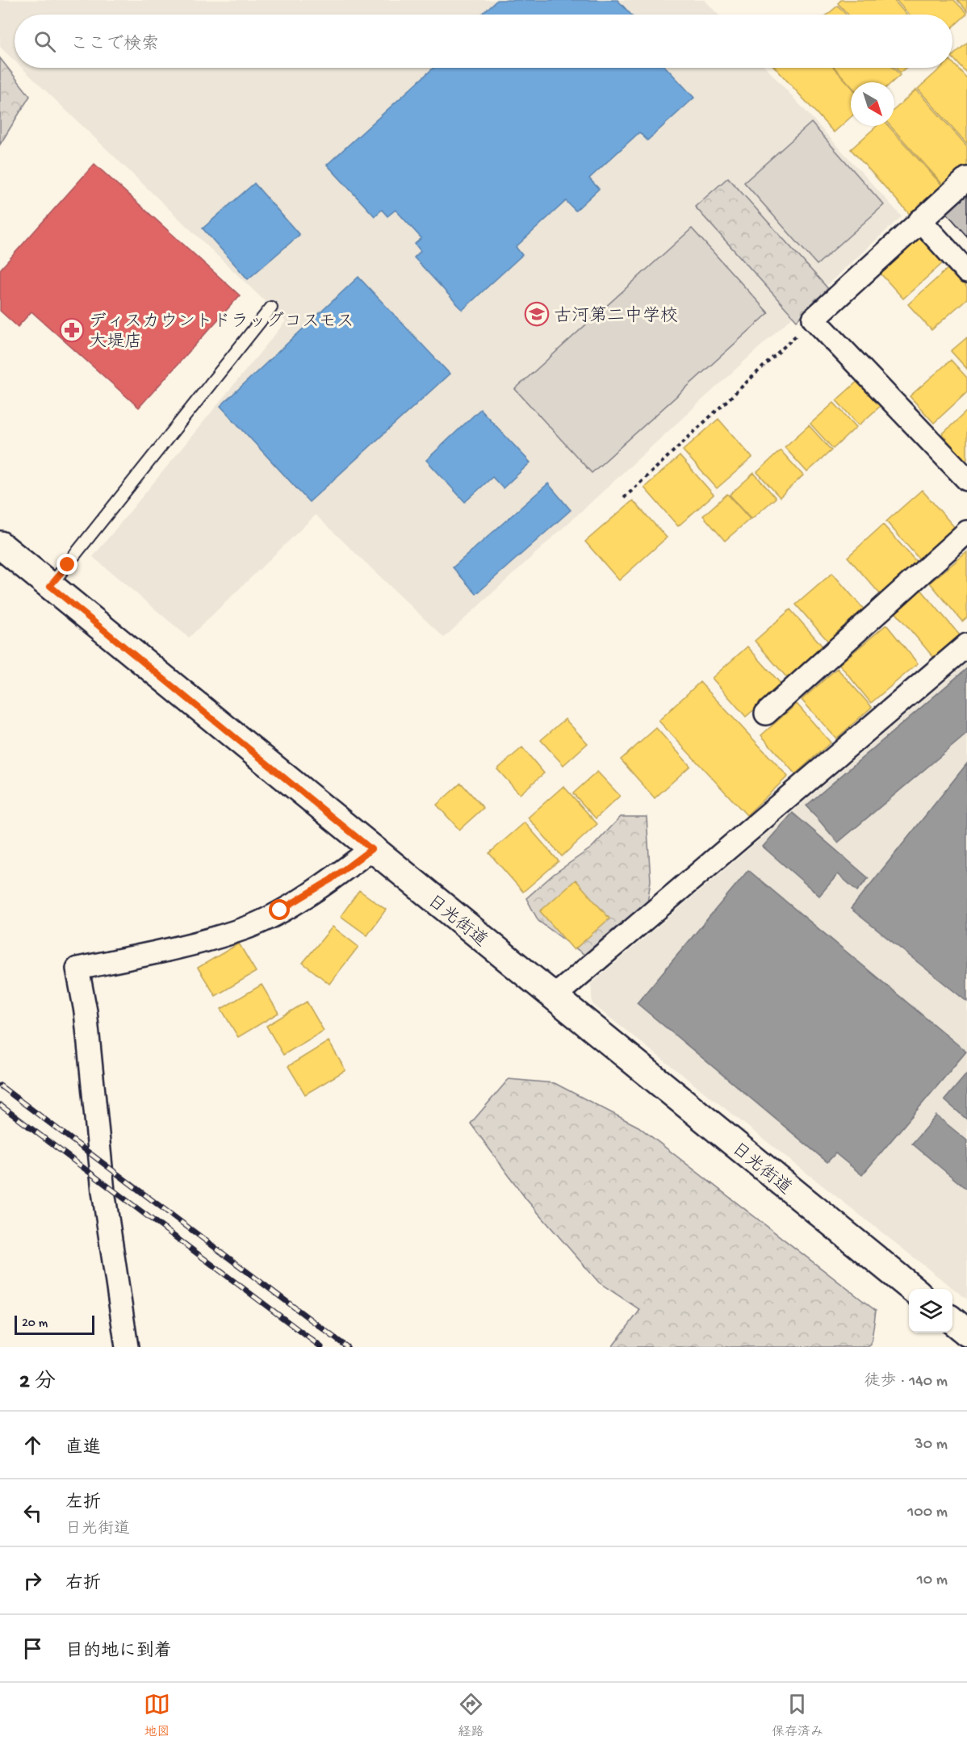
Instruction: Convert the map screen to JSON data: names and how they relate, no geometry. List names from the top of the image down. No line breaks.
{"streets":{"main road":["日光街道"]},"places":{"school or university":["古河第二中学校"],"pharmacy":["ディスカウントドラッグコスモス 大堤店"]},"scale_bar":"20 m","north":"bottom right","page":{"search":"ここで検索","scale":"20 m","heading":["2 分","徒歩 · 140 m"],"list":[["直進","30 m"],["左折","日光街道","100 m"],["右折","10 m"],"目的地に到着"],"nav":["地図","経路","保存済み"]}}
